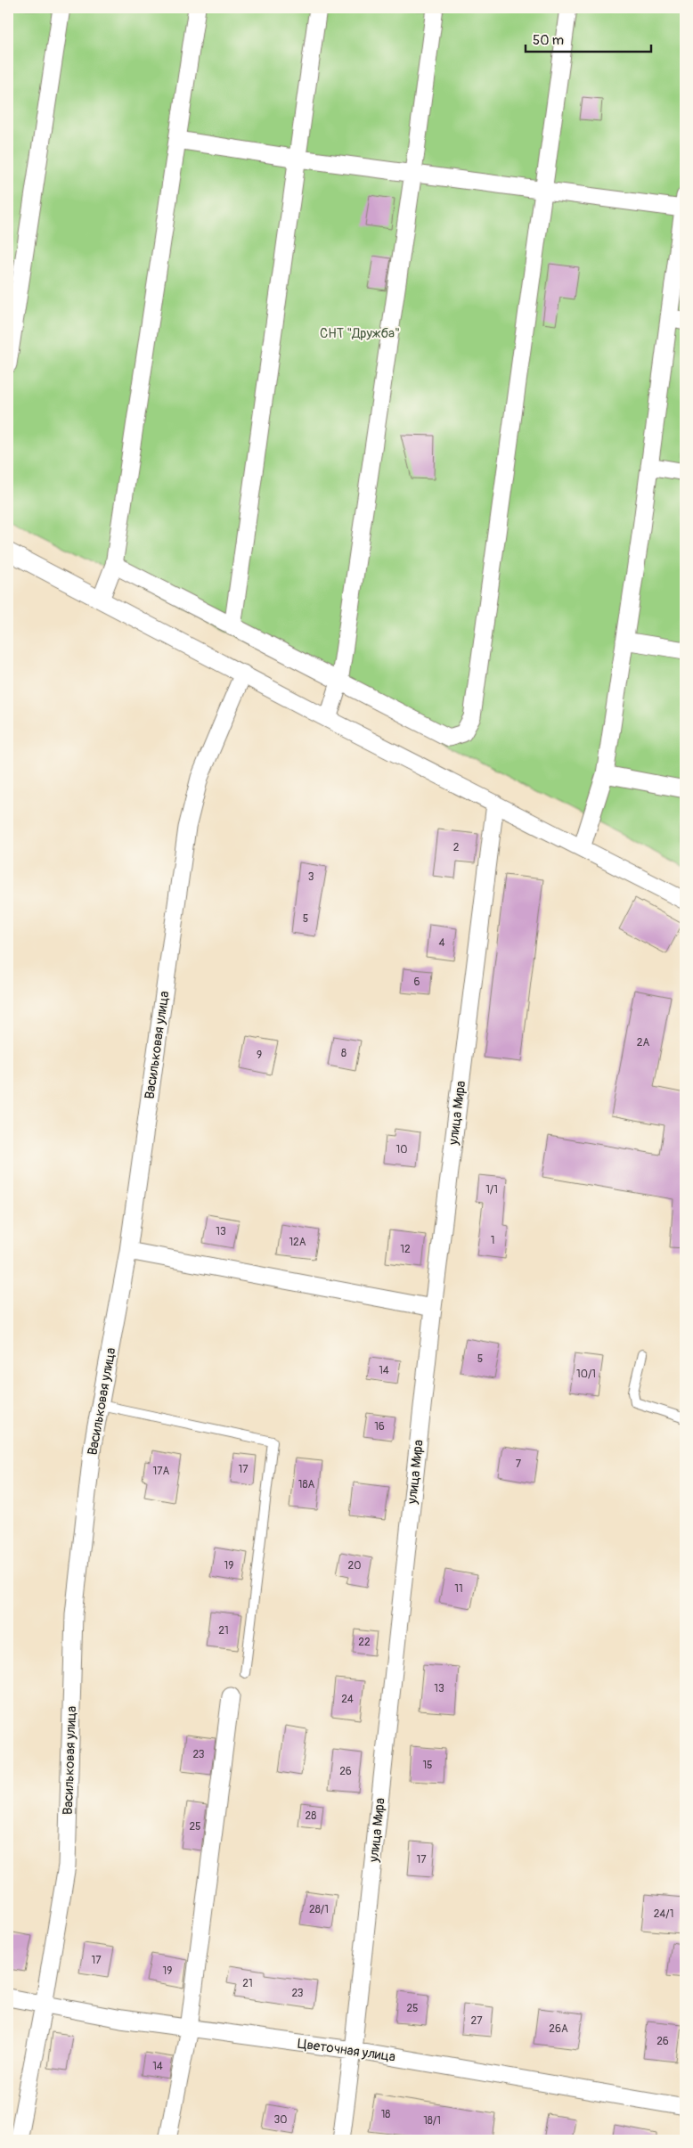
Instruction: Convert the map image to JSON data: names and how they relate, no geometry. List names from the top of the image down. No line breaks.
{"streets":{"street":["Васильковая улица","улица Мира","Цветочная улица"]},"crossings":[["Васильковая улица","Цветочная улица"],["улица Мира","Цветочная улица"]],"parks":["СНТ \"Дружба\""],"house_numbers":["2","3","5","4","6","2А","8","9","10","1/1","13","1","12А","12","5","14","10/1","16","7","17","17А","18А","19","20","11","21","22","13","24","23","15","26","28","25","17","28/1","24/1","17","19","21","23","25","27","26А","26","14","18","30","18/1"],"scale_bar":"50 m"}
